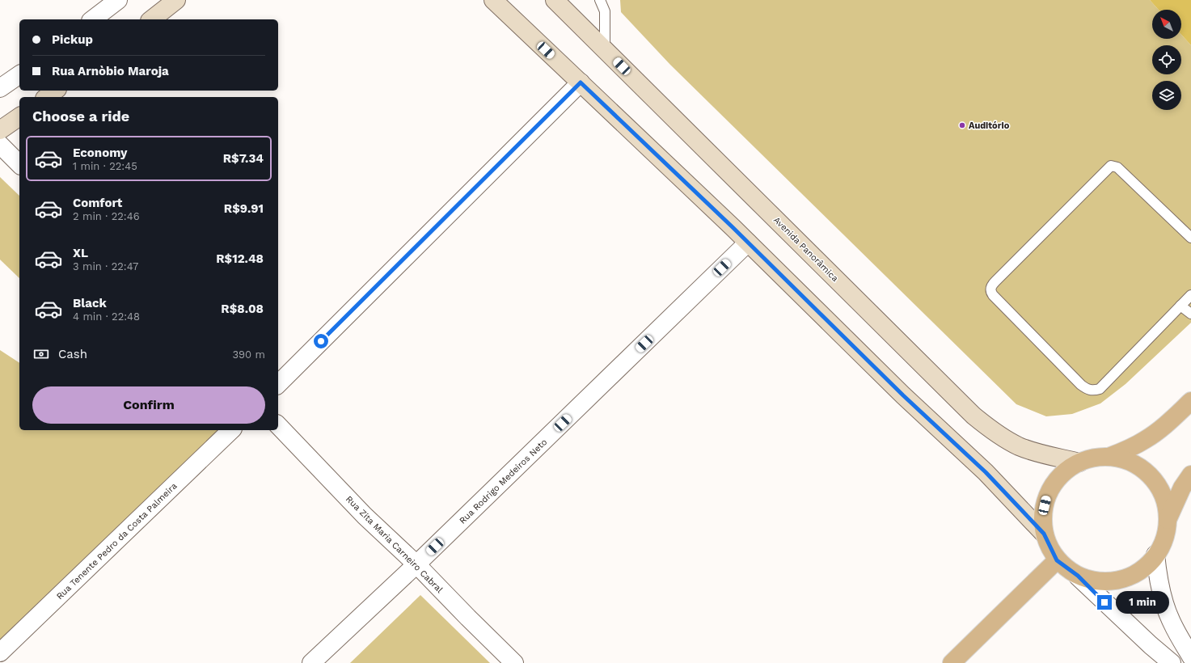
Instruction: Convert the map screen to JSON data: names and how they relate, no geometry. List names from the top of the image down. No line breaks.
{"streets":{"street":["Avenida Panorâmica","Rua Rodrigo Medeiros Neto","Rua Tenente Pedro da Costa Palmeira","Rua Zita Maria Carneiro Cabral"]},"crossings":[["Rua Rodrigo Medeiros Neto","Rua Zita Maria Carneiro Cabral"]],"places":["Auditório"],"north":"top left","page":{"banner":["Pickup","Rua Arnòbio Maroja"],"heading":"Choose a ride","list":[{"name":"Economy","note":"1 min · 22:45","value":"R$7.34"},{"name":"Comfort","note":"2 min · 22:46","value":"R$9.91"},{"name":"XL","note":"3 min · 22:47","value":"R$12.48"},{"name":"Black","note":"4 min · 22:48","value":"R$8.08"}],"pay":["Cash","390 m"],"buttons":"Confirm","bubble":"1 min"}}
